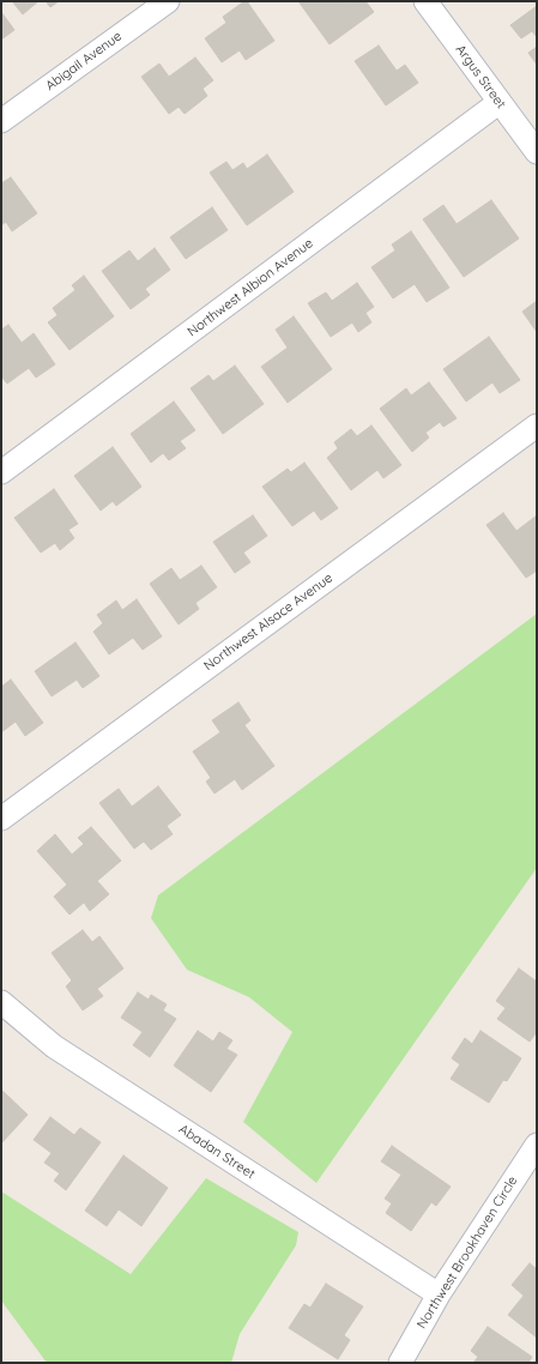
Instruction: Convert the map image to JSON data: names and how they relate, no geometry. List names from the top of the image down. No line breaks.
{"streets":{"street":["Abigail Avenue","Argus Street","Northwest Albion Avenue","Northwest Alsace Avenue","Abadan Street","Northwest Brookhaven Circle"]},"crossings":[["Argus Street","Northwest Albion Avenue"],["Abadan Street","Northwest Brookhaven Circle"]]}
